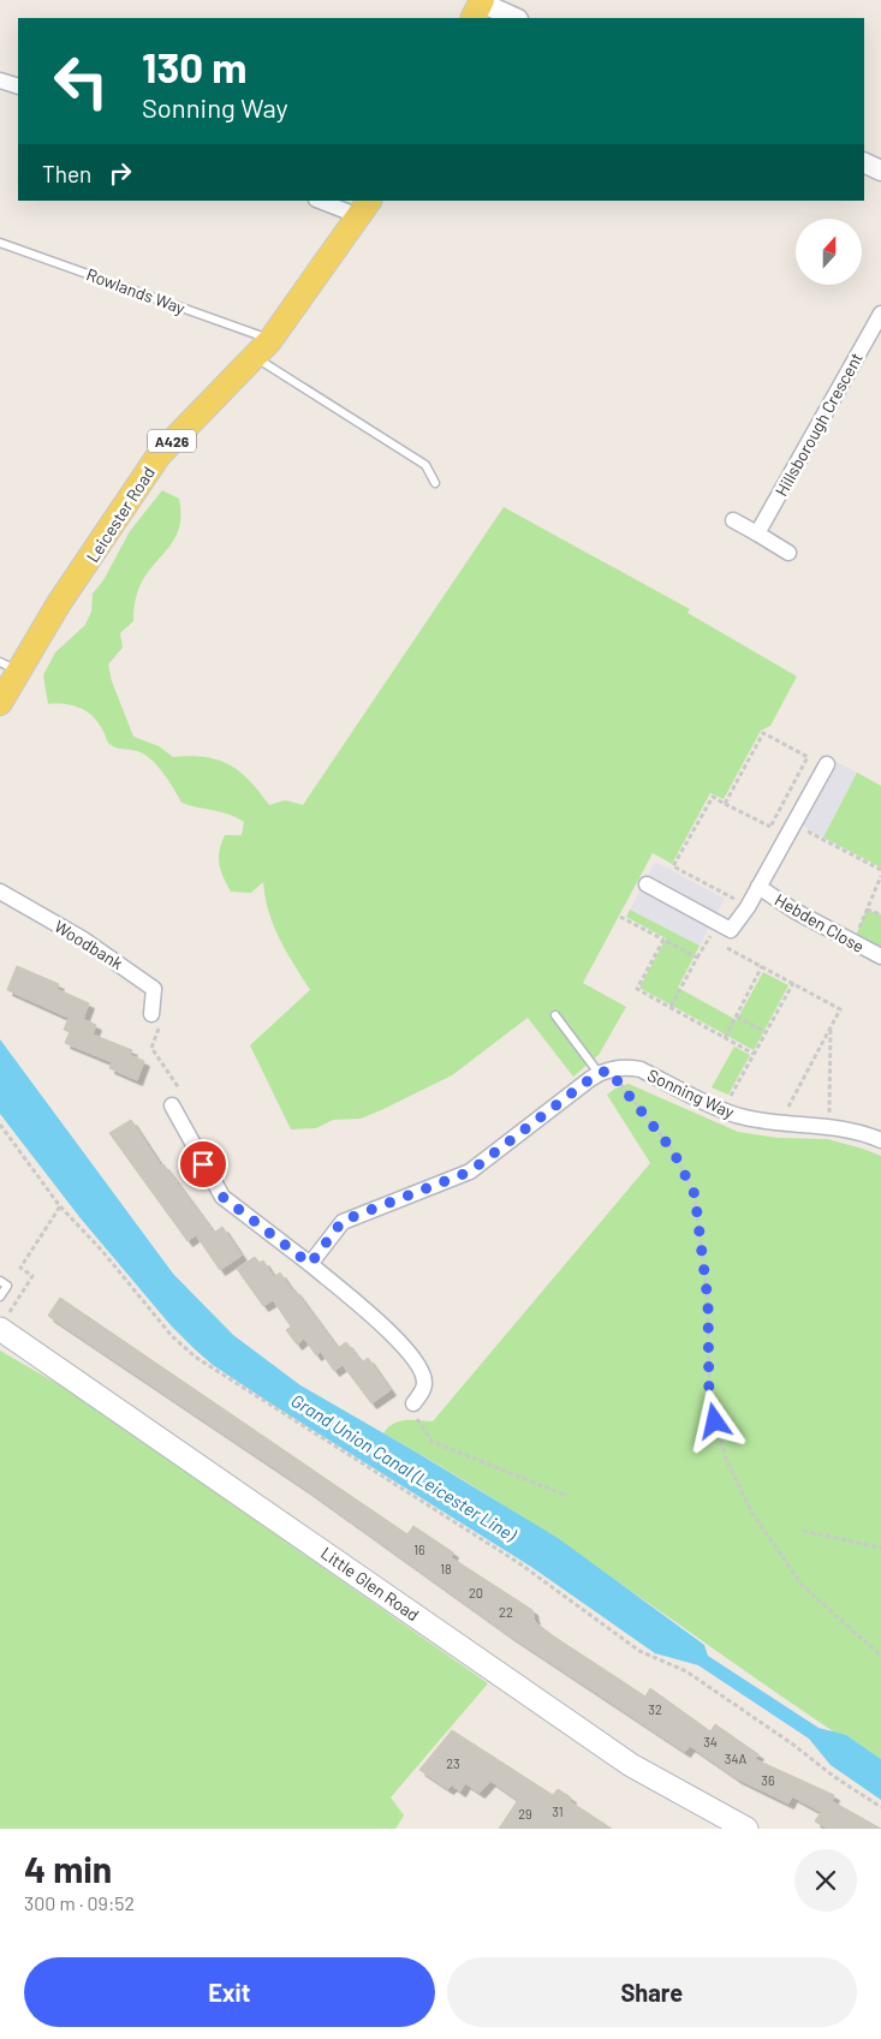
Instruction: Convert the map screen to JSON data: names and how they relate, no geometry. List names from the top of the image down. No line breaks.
{"streets":{"main road":["A426","Leicester Road","Little Glen Road"],"street":["Hillsborough Crescent","Hebden Close","Woodbank","Sonning Way"],"lane":["Rowlands Way"]},"crossings":[["Rowlands Way","Leicester Road"]],"water":["Grand Union Canal (Leicester Line)"],"house_numbers":["16","18","20","22","32","34","34A","23","36","31","29"],"north":"top","page":{"turn":["130 m","Sonning Way"],"then":"Then","heading":["4 min","300 m · 09:52"],"buttons":["Exit","Share"]}}
